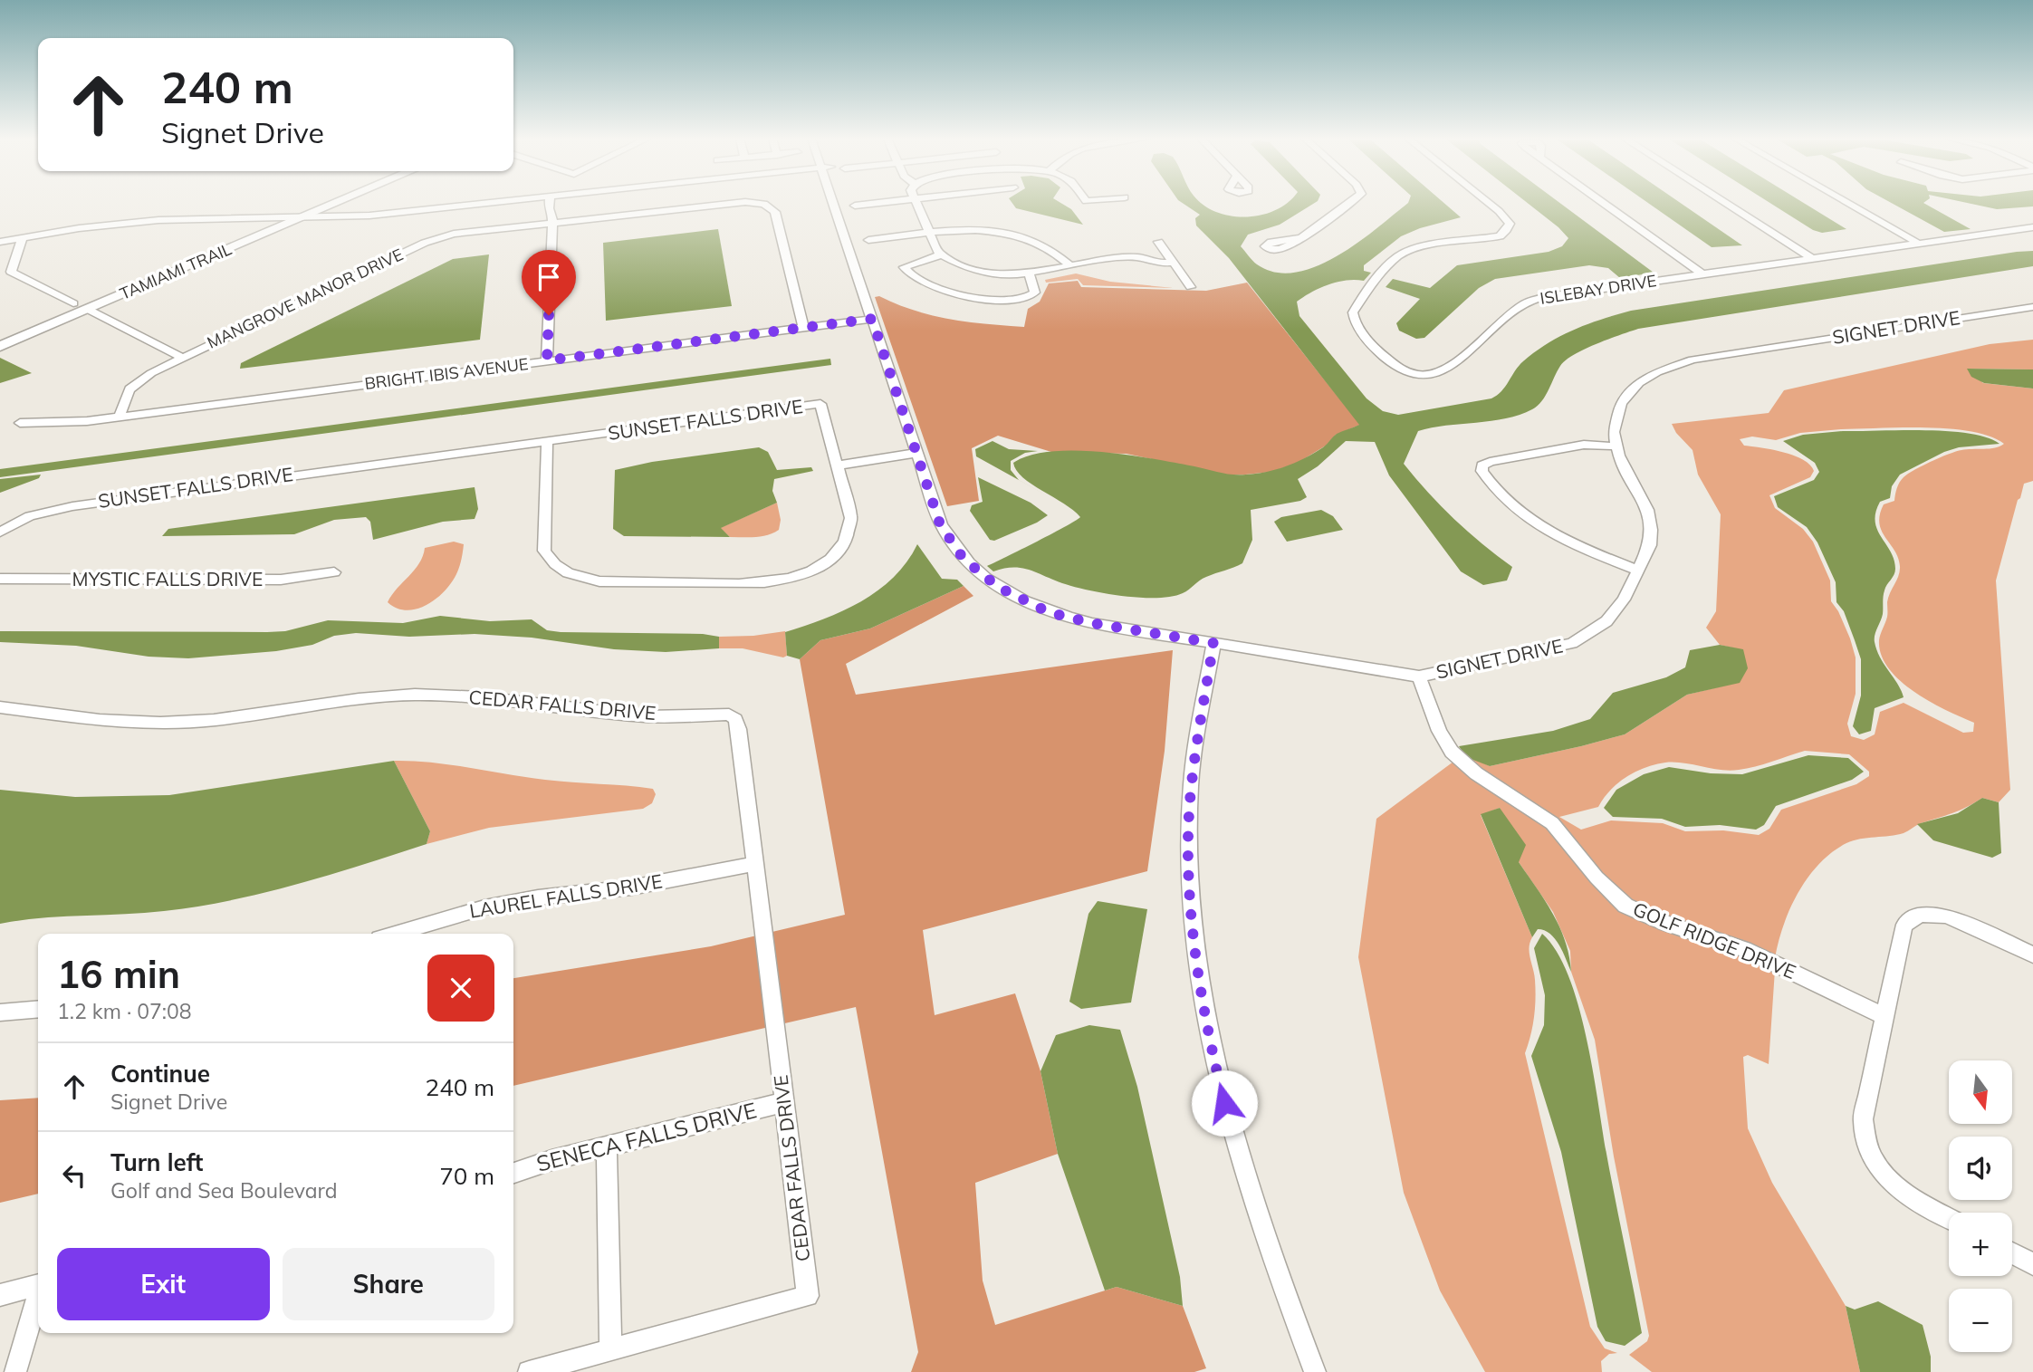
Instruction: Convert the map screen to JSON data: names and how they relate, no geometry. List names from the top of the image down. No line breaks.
{"streets":{"main road":["TAMIAMI TRAIL"],"street":["ISLEBAY DRIVE","MANGROVE MANOR DRIVE","SIGNET DRIVE","BRIGHT IBIS AVENUE","SUNSET FALLS DRIVE","MYSTIC FALLS DRIVE","CEDAR FALLS DRIVE","LAUREL FALLS DRIVE","GOLF RIDGE DRIVE","SENECA FALLS DRIVE"]},"crossings":[["MANGROVE MANOR DRIVE","BRIGHT IBIS AVENUE"],["SIGNET DRIVE","BRIGHT IBIS AVENUE"],["SIGNET DRIVE","GOLF RIDGE DRIVE"],["CEDAR FALLS DRIVE","LAUREL FALLS DRIVE"],["CEDAR FALLS DRIVE","SENECA FALLS DRIVE"]],"north":"bottom","page":{"turn":["240 m","Signet Drive"],"heading":["16 min","1.2 km · 07:08"],"list":[{"name":"Continue","note":"Signet Drive","value":"240 m"},{"name":"Turn left","note":"Golf and Sea Boulevard","value":"70 m"}],"map_buttons":["+","−"],"buttons":["Exit","Share"]}}
